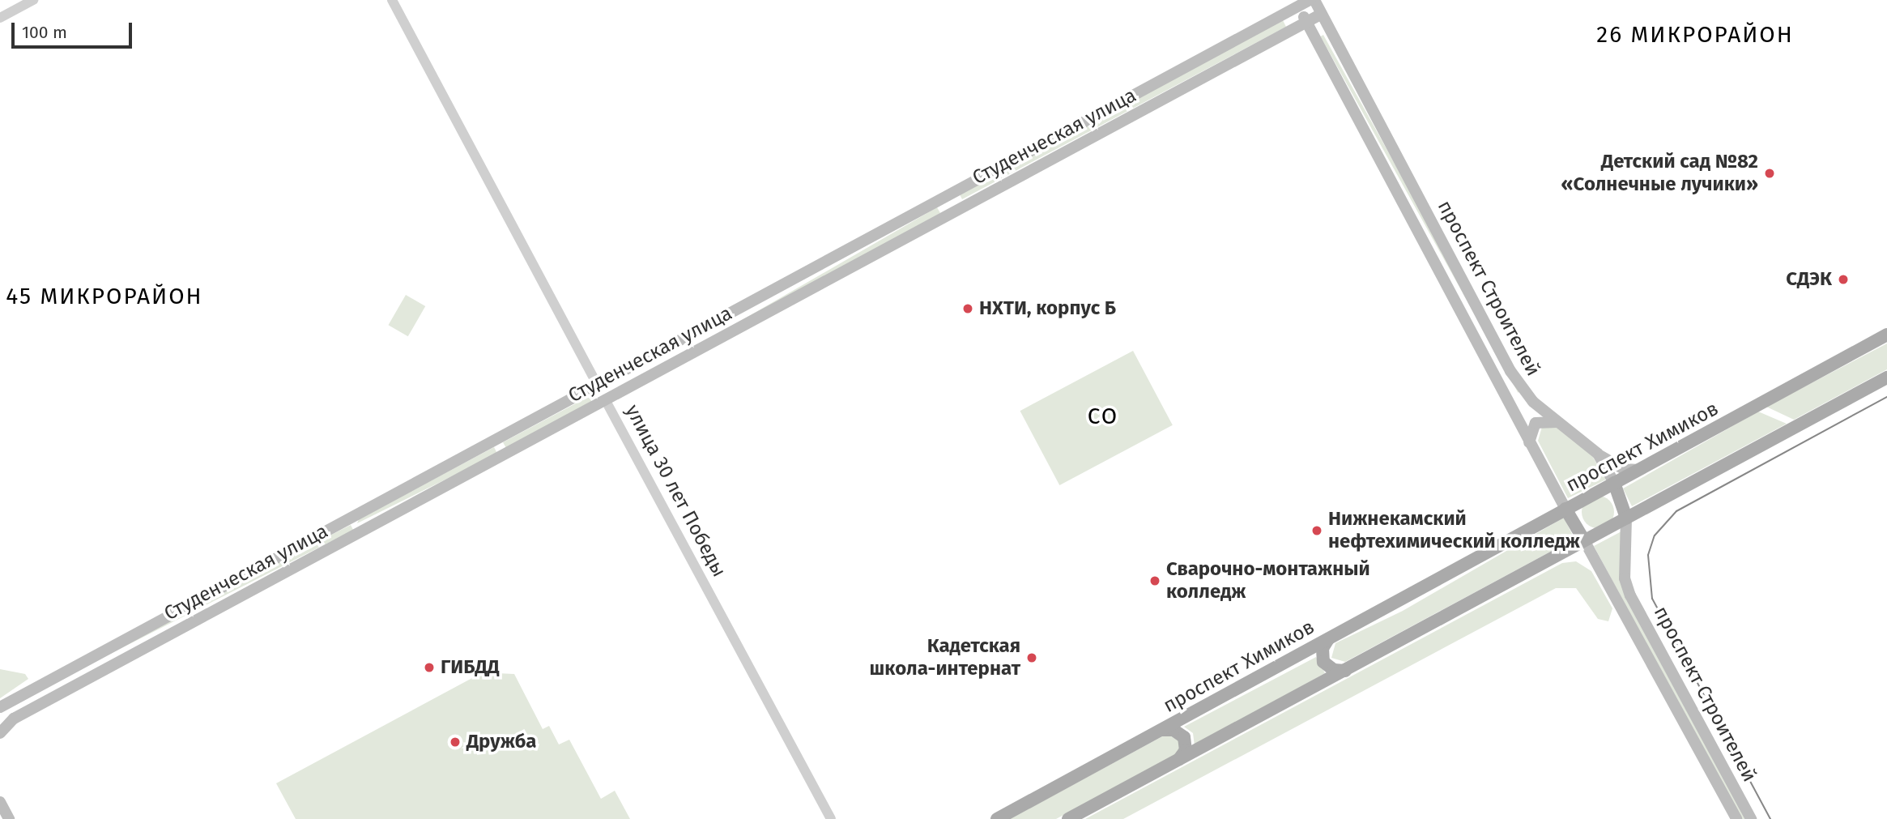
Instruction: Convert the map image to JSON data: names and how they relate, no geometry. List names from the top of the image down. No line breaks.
{"streets":{"main road":["Студенческая улица","проспект Строителей","проспект Химиков","улица 30 лет Победы"]},"crossings":[["Студенческая улица","проспект Строителей"],["Студенческая улица","улица 30 лет Победы"],["проспект Строителей","проспект Химиков"]],"districts":["26 МИКРОРАЙОН","45 МИКРОРАЙОН","СО"],"places":["Детский сад №82 «Солнечные лучики»","СДЭК","НХТИ, корпус Б","Нижнекамский нефтехимический колледж","Сварочно-монтажный колледж","Кадетская школа-интернат","ГИБДД","Дружба"],"scale_bar":"100 m"}
